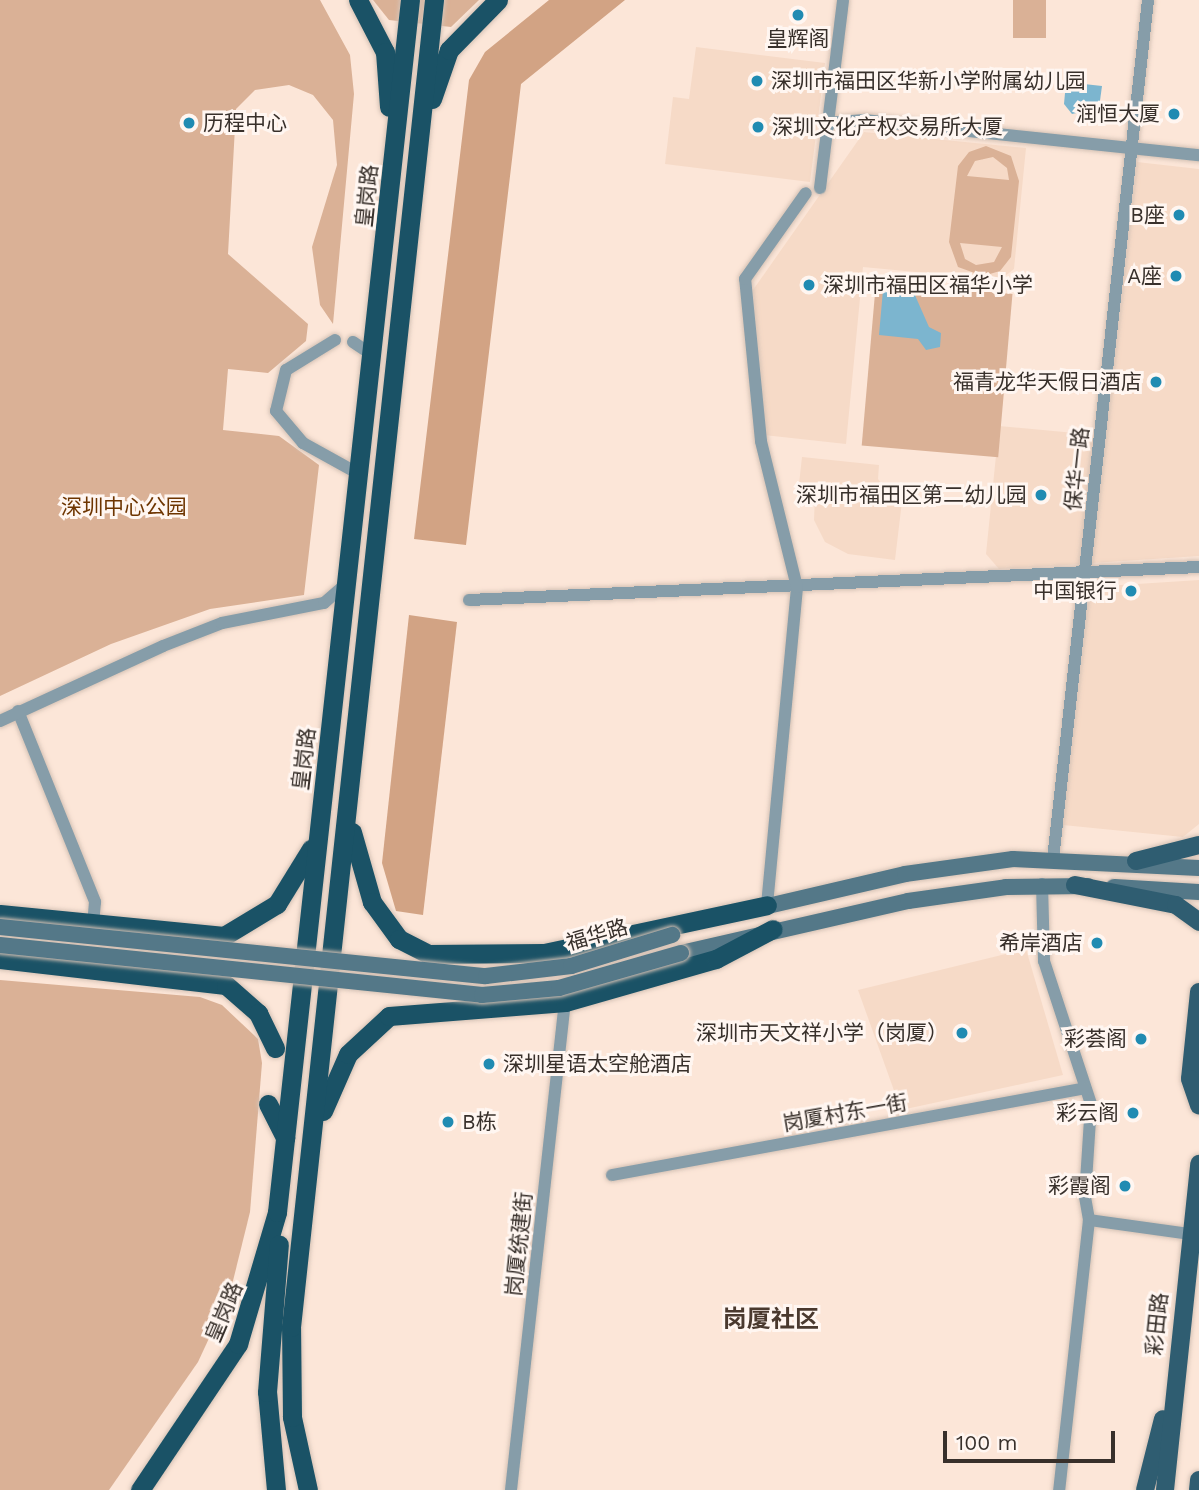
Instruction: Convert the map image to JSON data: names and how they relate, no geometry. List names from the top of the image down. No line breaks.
{"streets":{"highway":["皇岗路"],"main road":["福华路","彩田路"],"street":["保华一路","岗厦村东一街","岗厦统建街"]},"crossings":[["保华一路","福华路"]],"districts":["岗厦社区"],"parks":["深圳中心公园"],"places":["皇辉阁","深圳市福田区华新小学附属幼儿园","润恒大厦","历程中心","深圳文化产权交易所大厦","B座","A座","深圳市福田区福华小学","福青龙华天假日酒店","深圳市福田区第二幼儿园","中国银行","希岸酒店","深圳市天文祥小学（岗厦）","彩荟阁","深圳星语太空舱酒店","彩云阁","B栋","彩霞阁"],"scale_bar":"100 m"}
